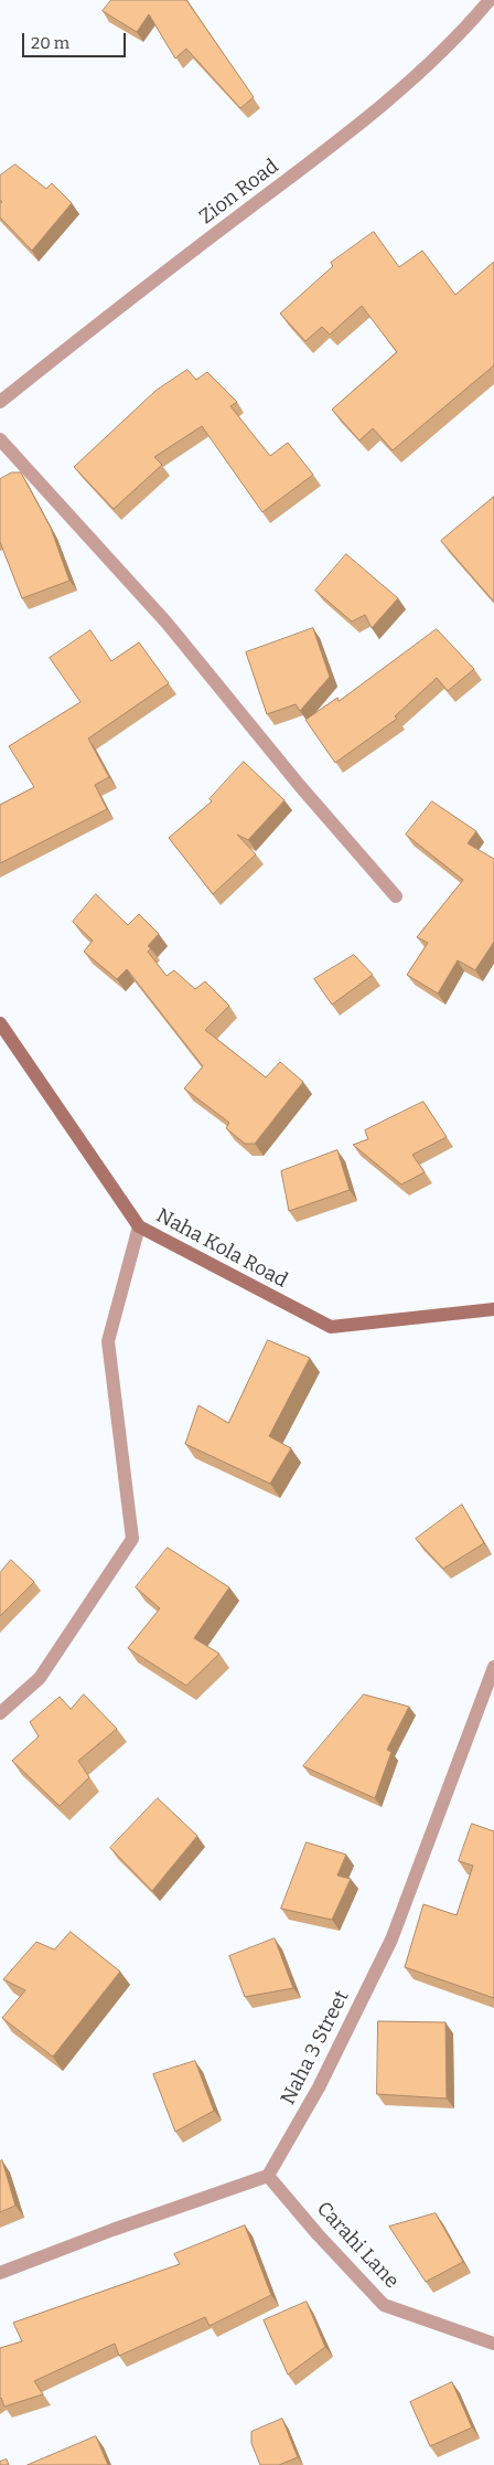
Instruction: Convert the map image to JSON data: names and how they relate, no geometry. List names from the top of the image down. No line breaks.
{"streets":{"street":["Zion Road","Naha Kola Road","Naha 3 Street","Carahi Lane"]},"crossings":[["Naha 3 Street","Carahi Lane"]],"scale_bar":"20 m"}
